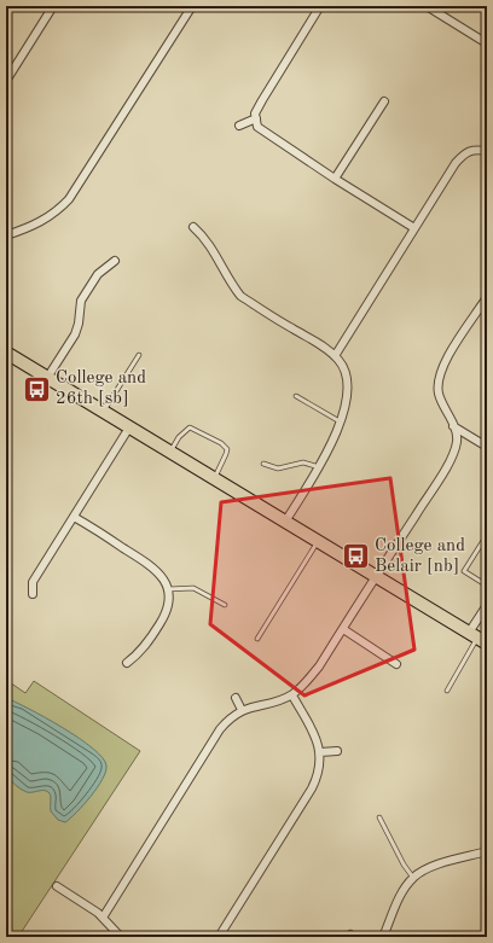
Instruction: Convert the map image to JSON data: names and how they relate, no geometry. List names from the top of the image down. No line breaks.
{"places":{"bus stop":["College and 26th [sb]","College and Belair [nb]"]}}
